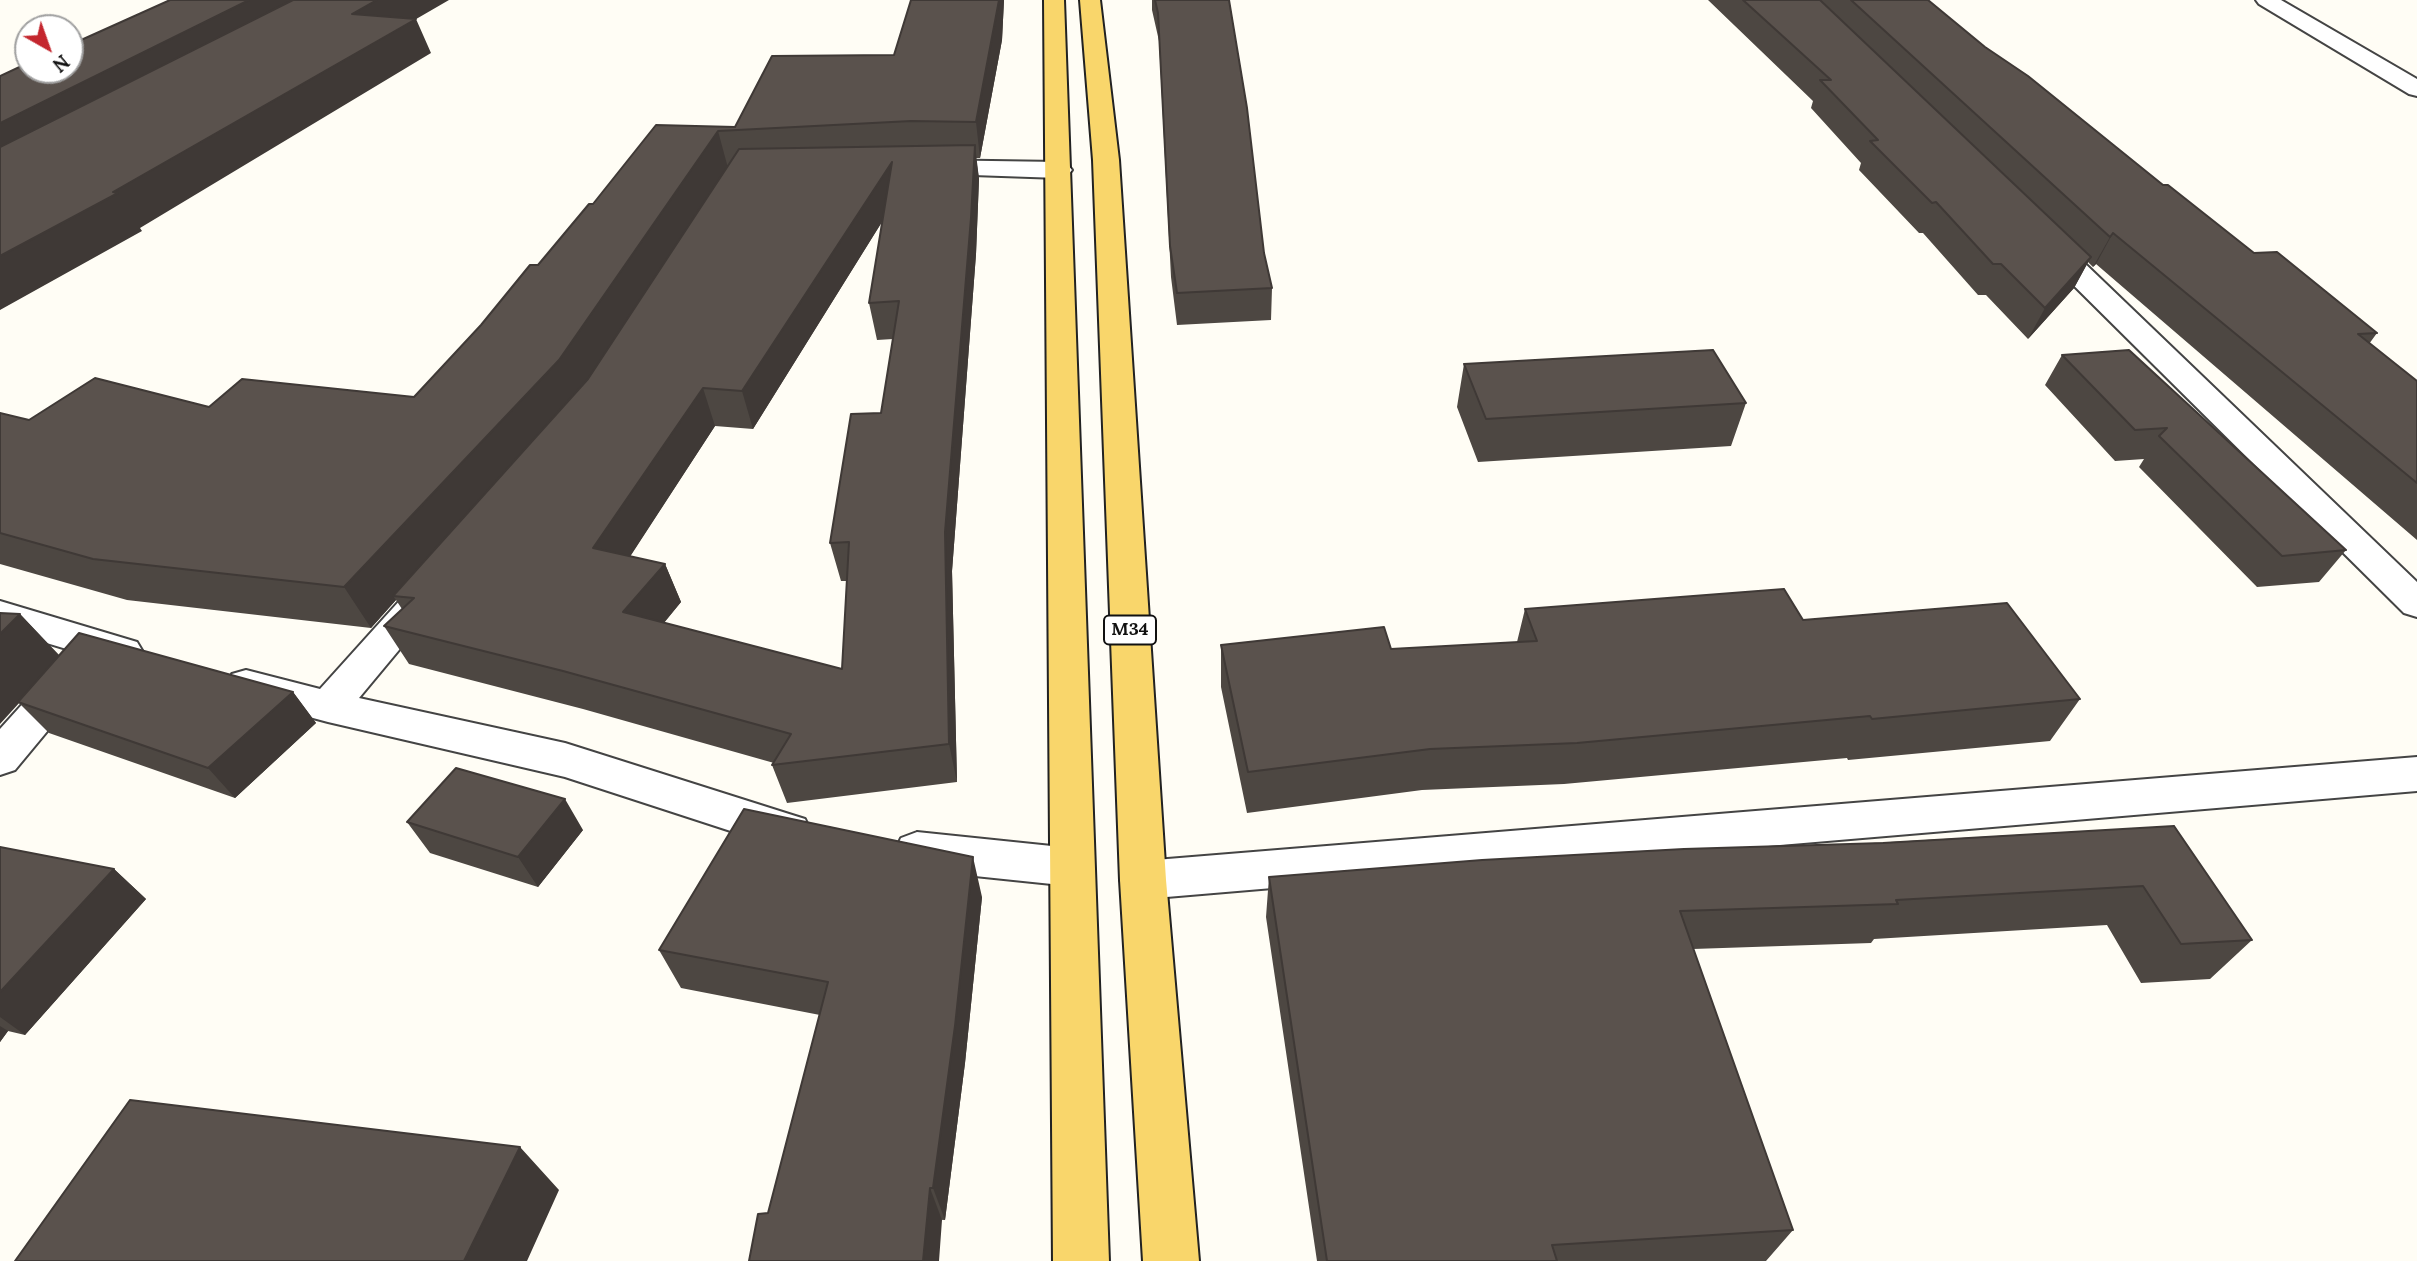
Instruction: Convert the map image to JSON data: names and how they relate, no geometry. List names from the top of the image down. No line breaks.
{"streets":{"main road":["M34"]},"north":"bottom right"}
